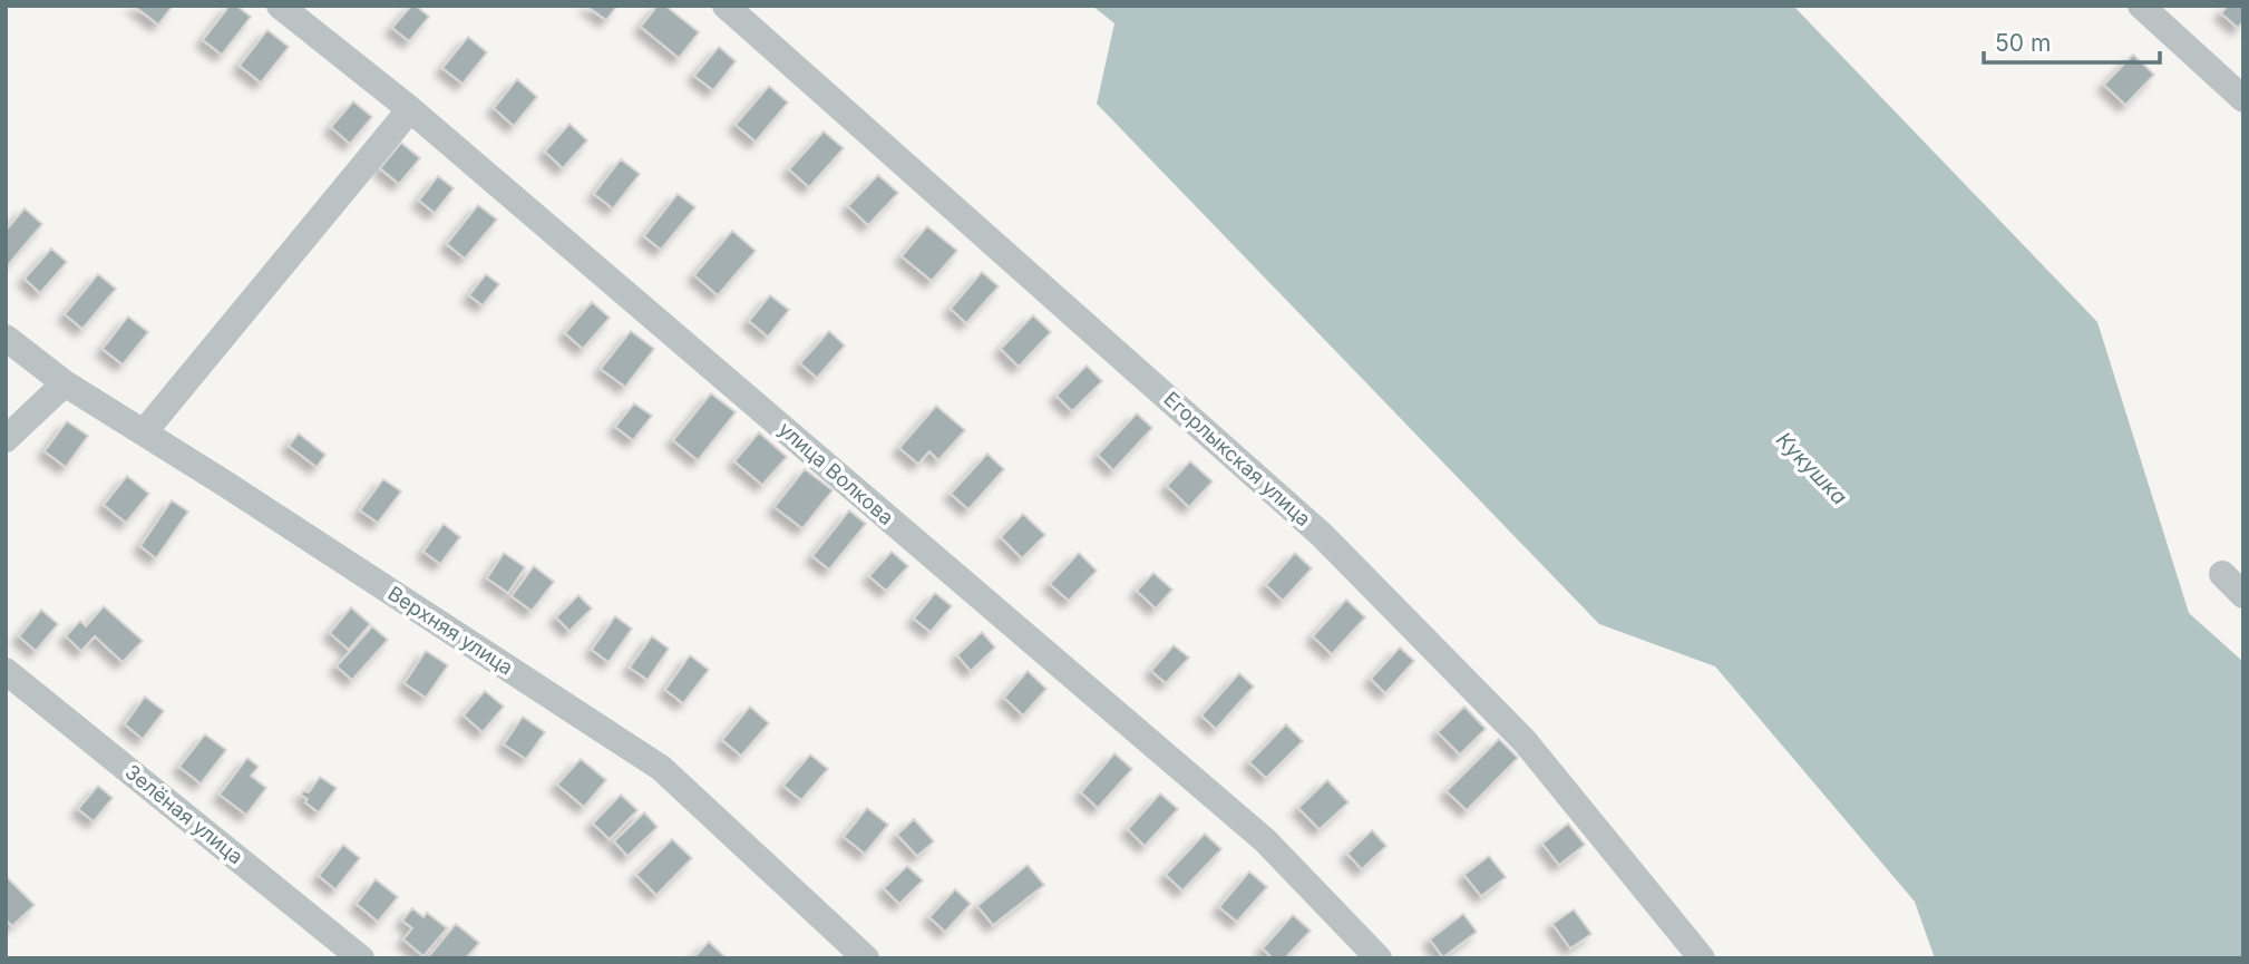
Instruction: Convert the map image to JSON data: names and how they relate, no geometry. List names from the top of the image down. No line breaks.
{"streets":{"street":["Егорлыкская улица","улица Волкова","Верхняя улица","Зелёная улица"]},"water":["Кукушка"],"scale_bar":"50 m"}
